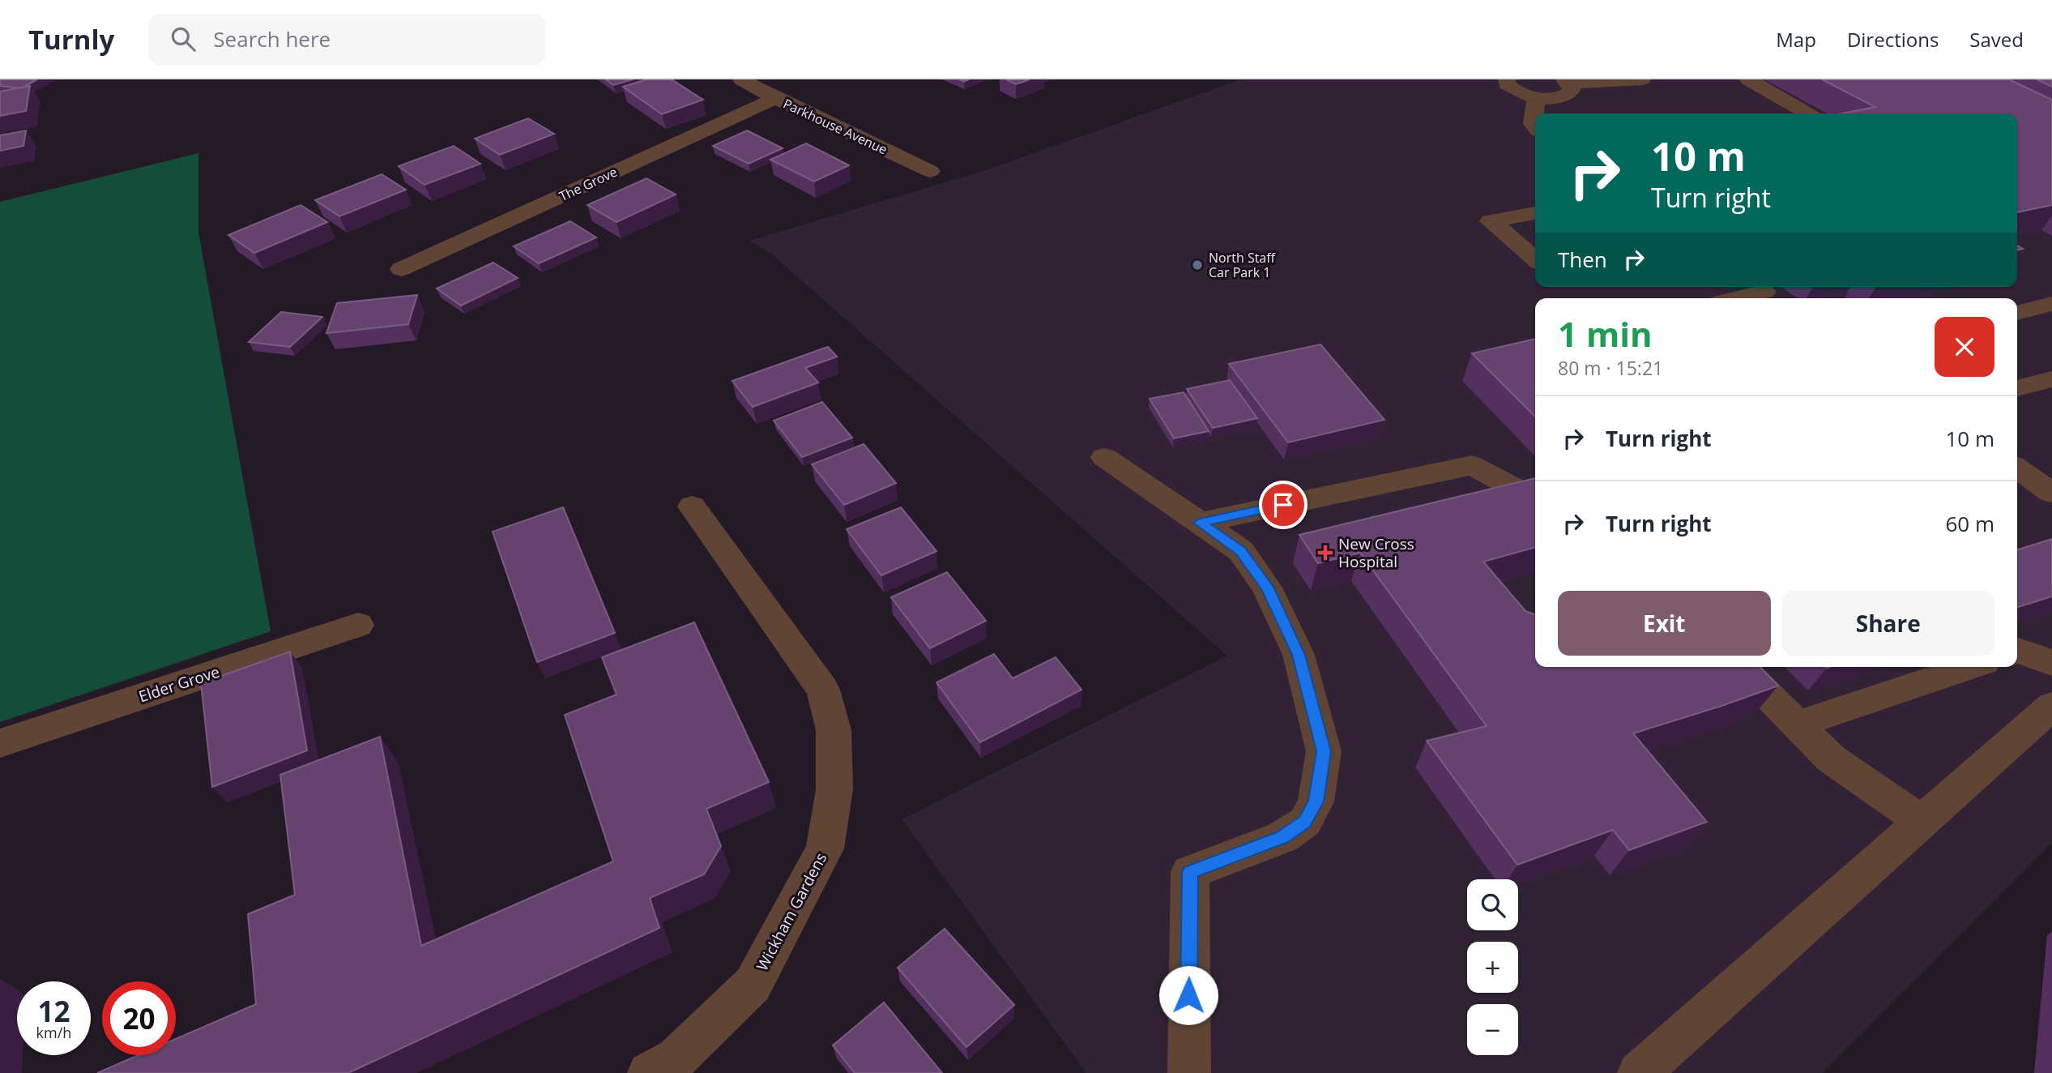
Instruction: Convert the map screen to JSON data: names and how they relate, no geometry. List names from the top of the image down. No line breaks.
{"streets":{"street":["Parkhouse Avenue","The Grove","Elder Grove","Wickham Gardens"]},"crossings":[["Parkhouse Avenue","The Grove"]],"places":{"other":["North Staff Car Park 1"],"health":["New Cross Hospital"]},"page":{"header":"Turnly","search":"Search here","nav":["Map","Directions","Saved"],"turn":["10 m","Turn right"],"then":"Then","heading":["1 min","80 m · 15:21"],"list":[{"name":"Turn right","value":"10 m"},{"name":"Turn right","value":"60 m"}],"buttons":["Exit","Share"],"map_buttons":["+","−"],"speed":"12 km/h","limit":"20"}}
